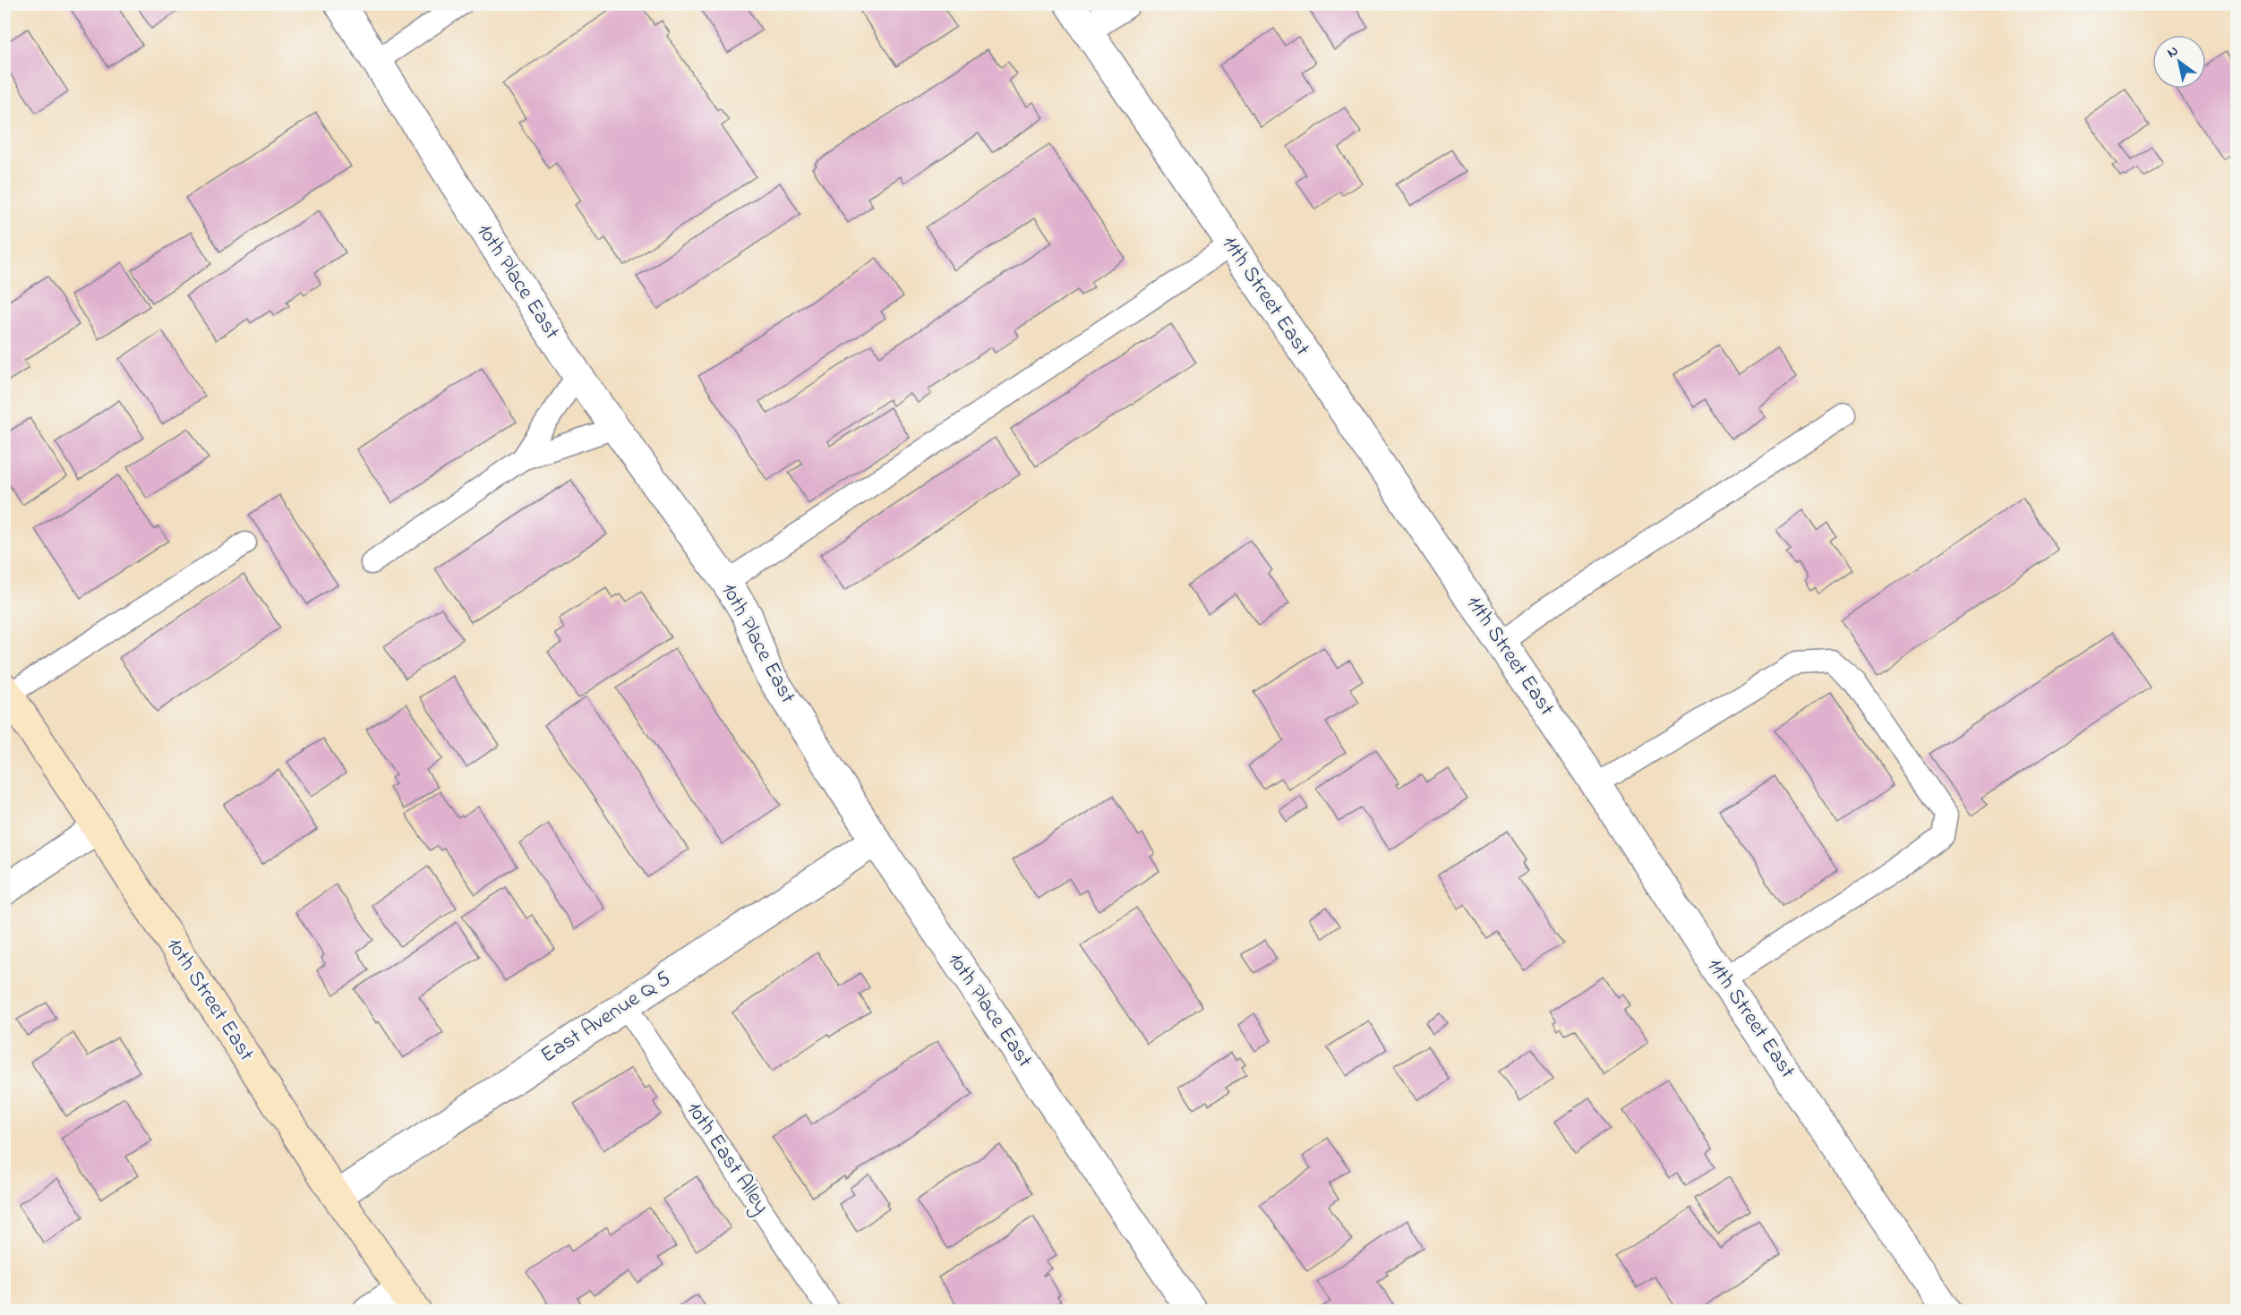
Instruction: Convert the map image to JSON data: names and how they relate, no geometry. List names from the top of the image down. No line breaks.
{"streets":{"main road":["10th Street East"],"street":["10th Place East","11th Street East","East Avenue Q 5"],"lane":["10th East Alley"]},"crossings":[["10th Place East","East Avenue Q 5"],["10th Street East","East Avenue Q 5"],["East Avenue Q 5","10th East Alley"]],"north":"top left"}
